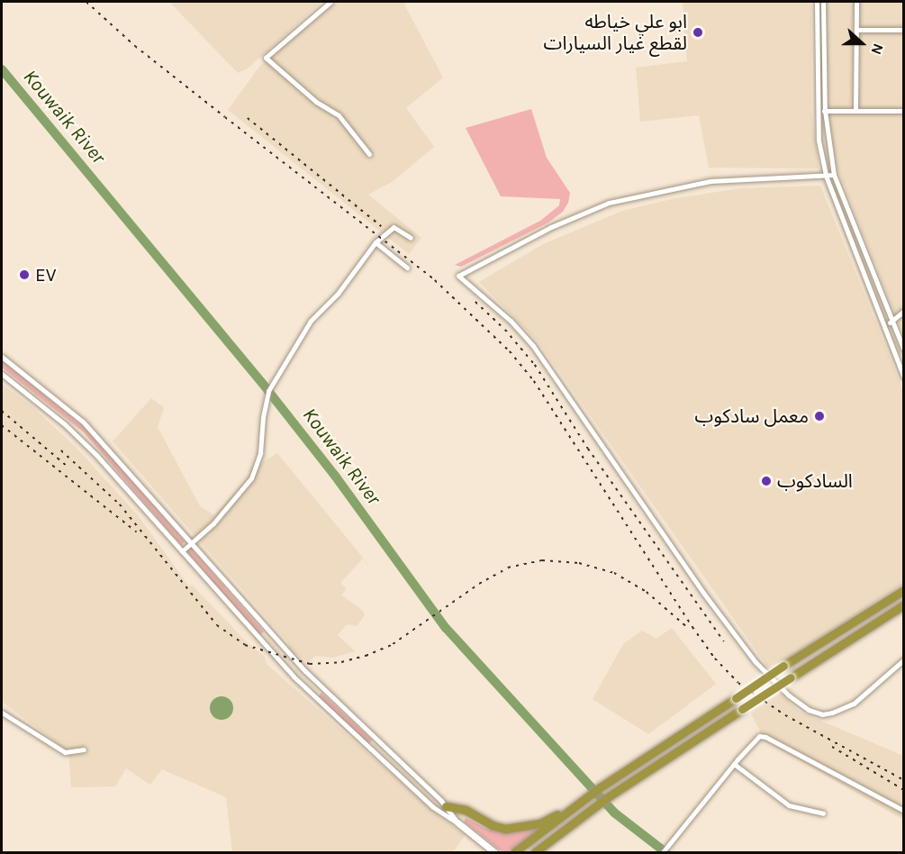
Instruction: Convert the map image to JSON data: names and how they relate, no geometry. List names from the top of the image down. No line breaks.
{"water":["Kouwaik River"],"places":["ابو علي خياطه لقطع غيار السيارات","EV","معمل سادكوب","السادكوب"],"north":"right"}
